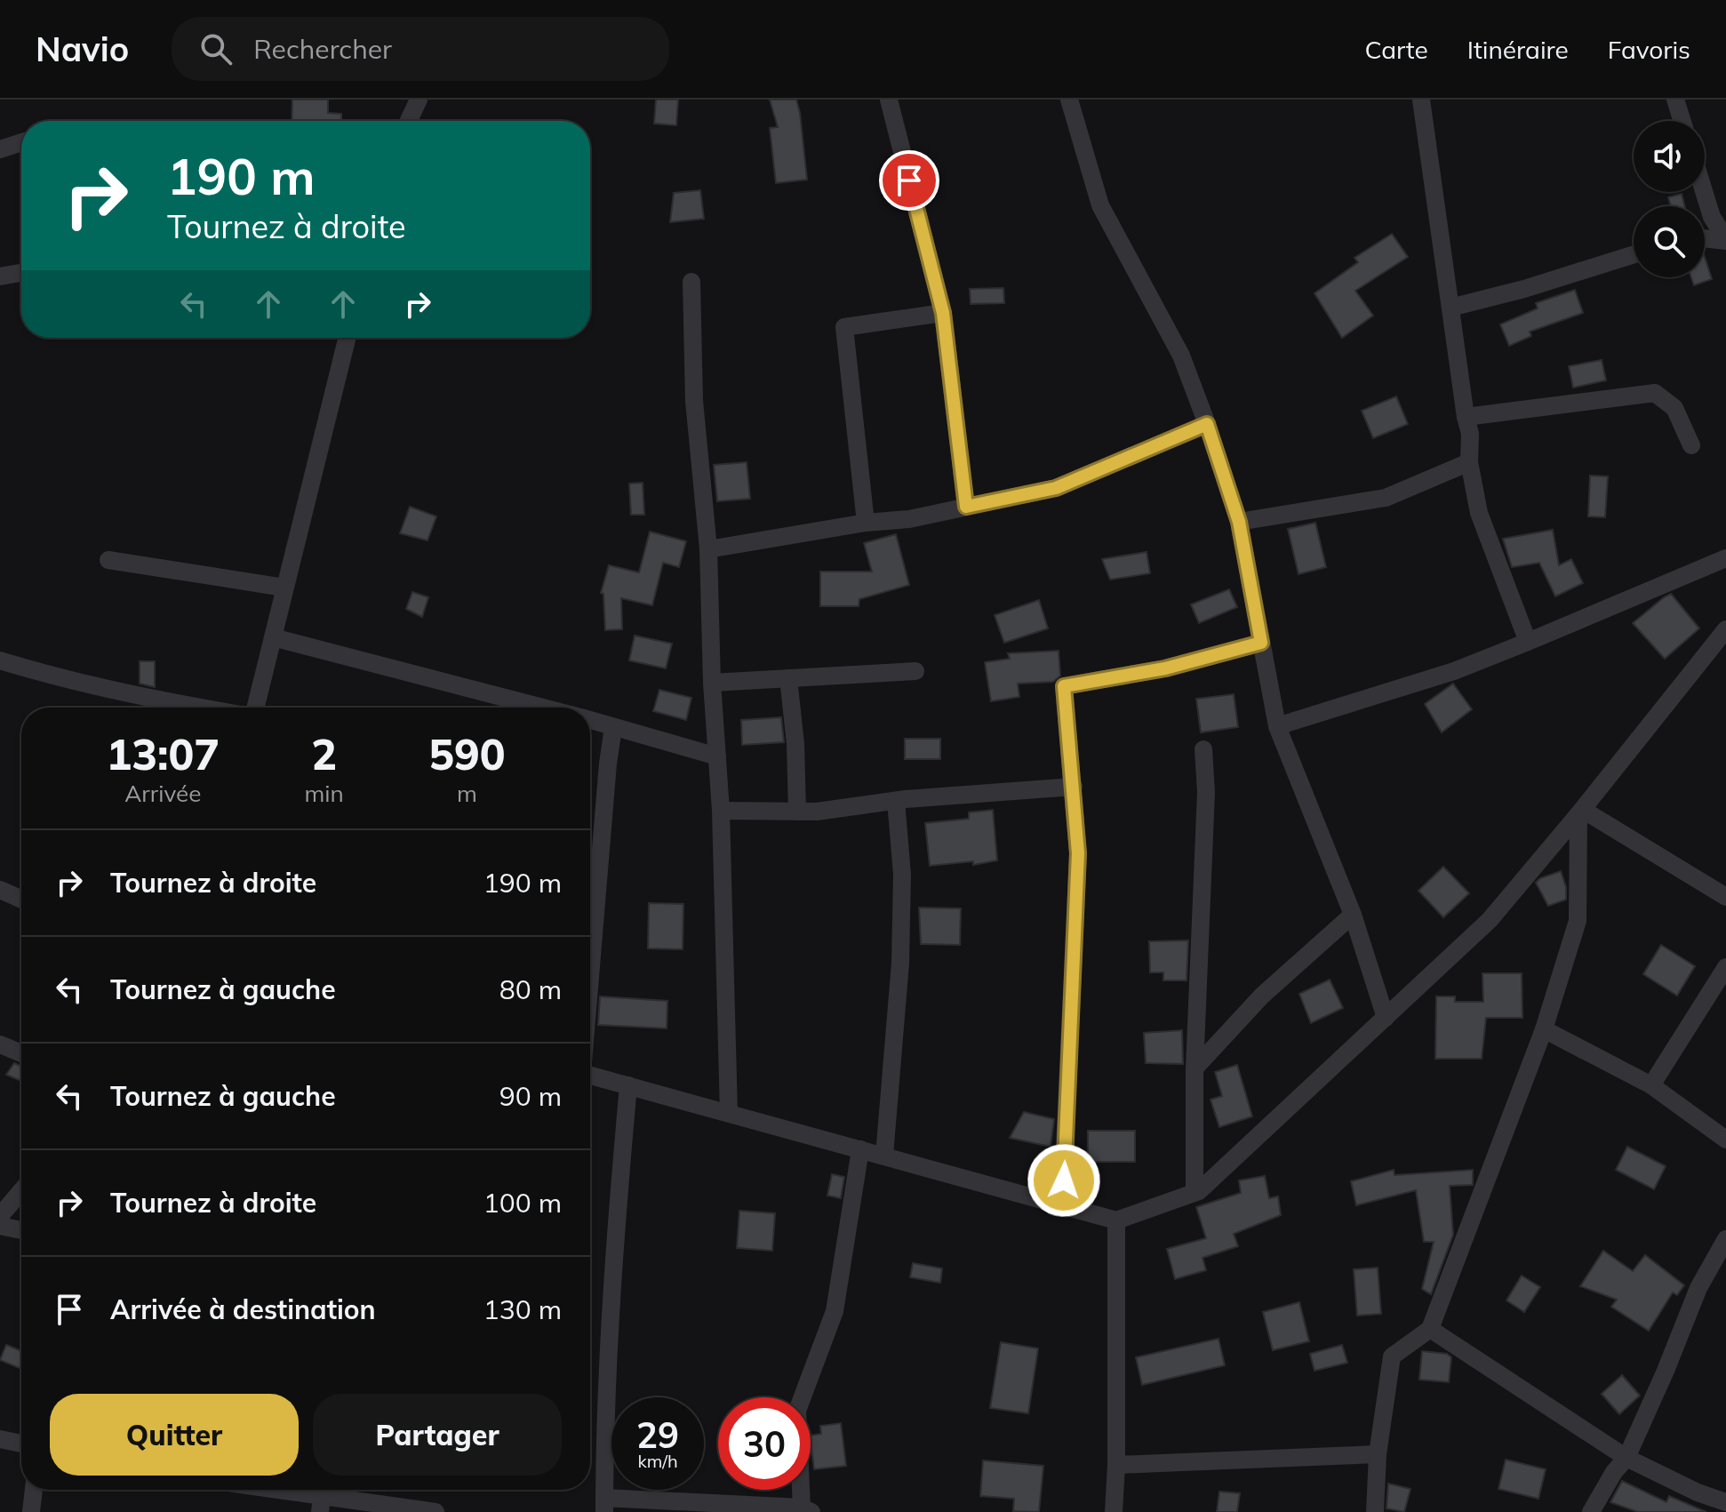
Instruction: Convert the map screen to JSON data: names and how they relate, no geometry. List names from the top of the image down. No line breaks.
{"page":{"header":"Navio","search":"Rechercher","nav":["Carte","Itinéraire","Favoris"],"turn":["190 m","Tournez à droite"],"eta":["13:07","Arrivée","2","min","590","m"],"list":[{"name":"Tournez à droite","value":"190 m"},{"name":"Tournez à gauche","value":"80 m"},{"name":"Tournez à gauche","value":"90 m"},{"name":"Tournez à droite","value":"100 m"},{"name":"Arrivée à destination","value":"130 m"}],"buttons":["Quitter","Partager"],"speed":"29 km/h","limit":"30"}}
